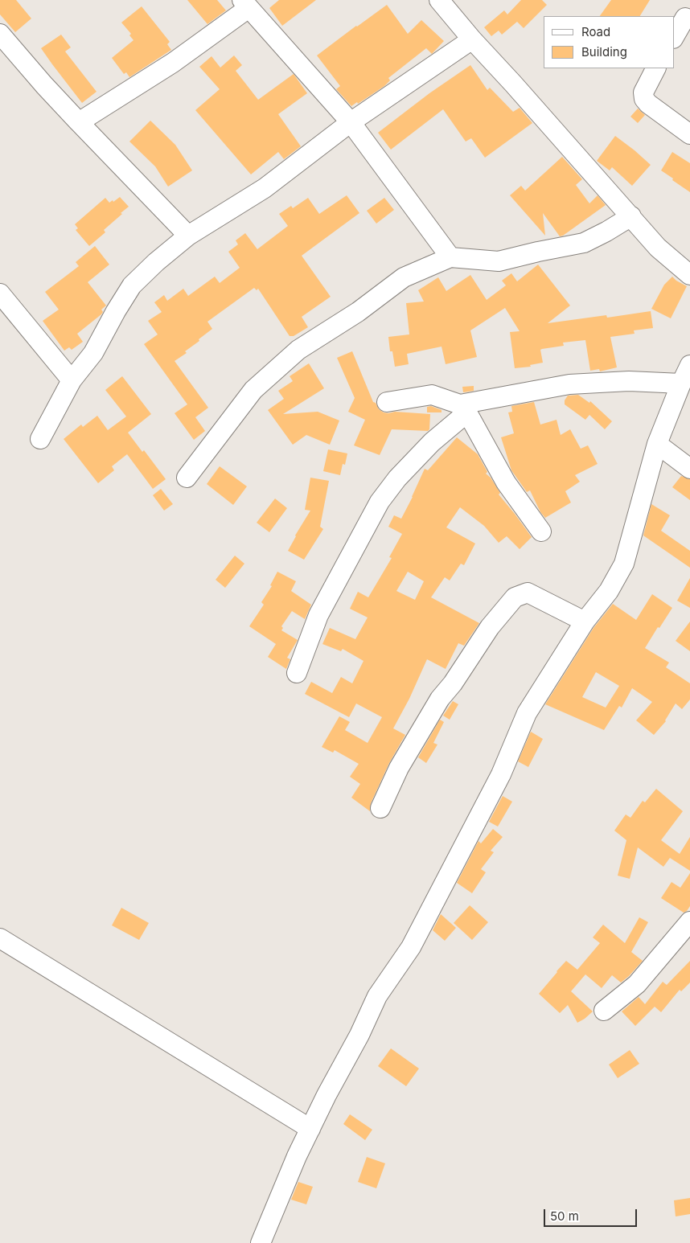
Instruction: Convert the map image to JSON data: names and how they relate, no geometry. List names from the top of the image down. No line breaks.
{"legend":["Road","Building"],"scale_bar":"50 m"}
